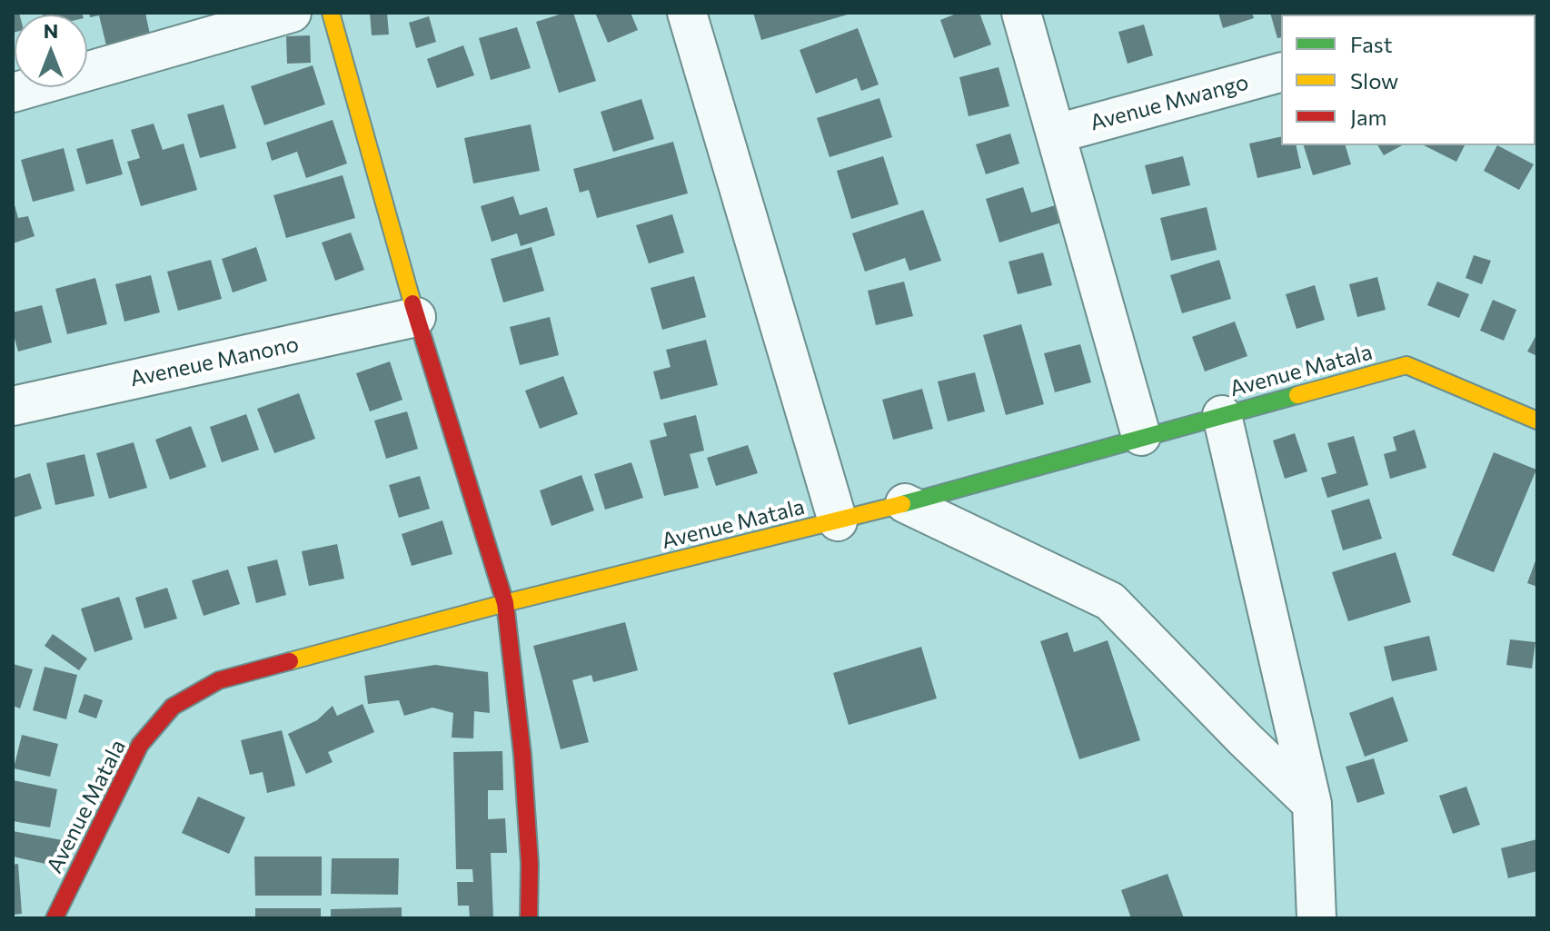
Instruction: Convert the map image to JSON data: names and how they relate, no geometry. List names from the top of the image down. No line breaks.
{"streets":{"street":["Avenue Mwango","Aveneue Manono","Avenue Matala"]},"legend":["Fast","Slow","Jam"],"north":"top"}
